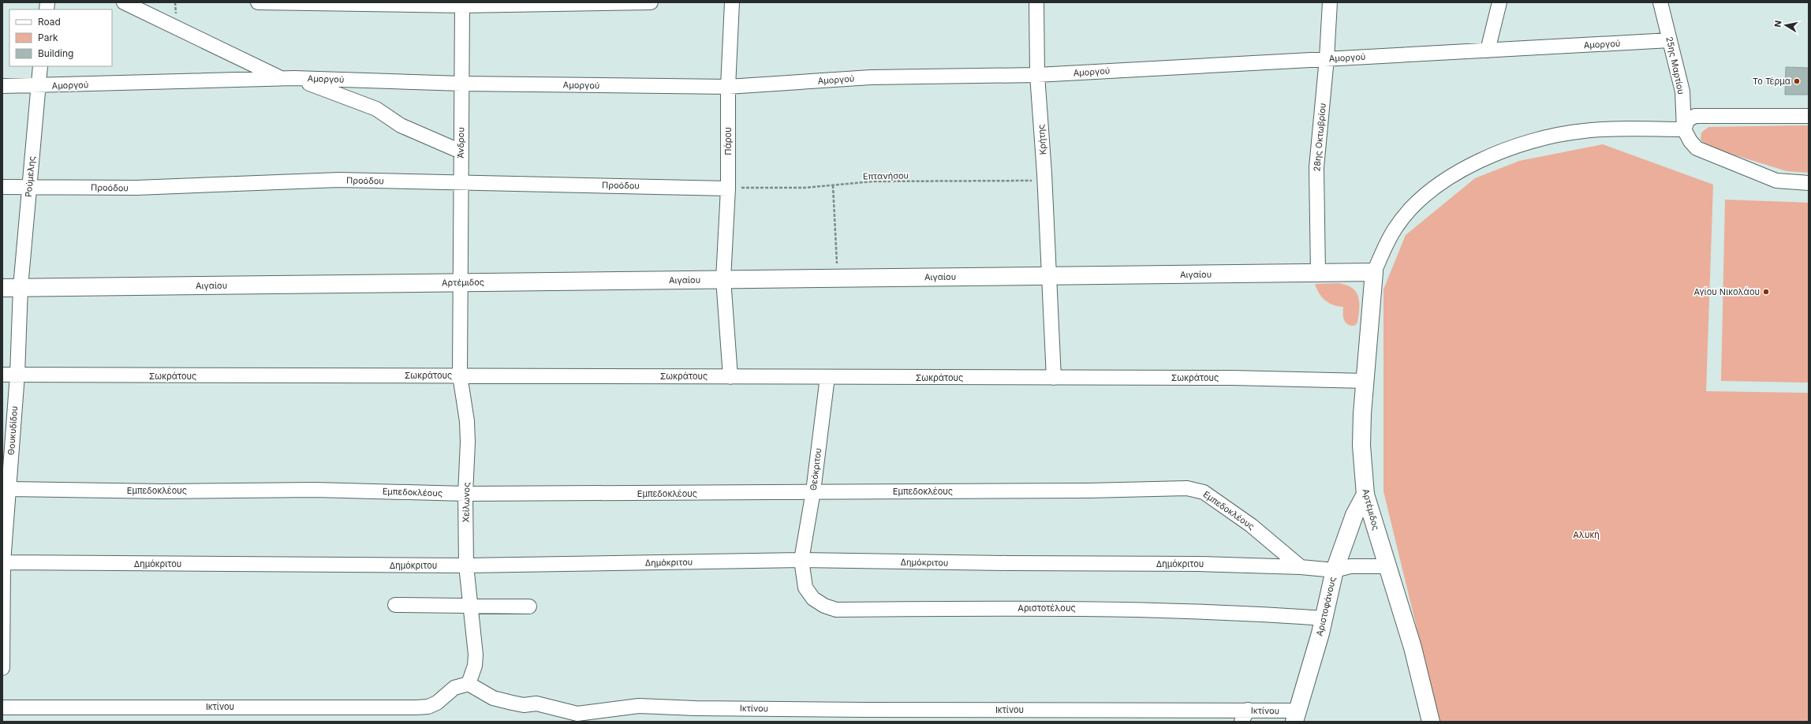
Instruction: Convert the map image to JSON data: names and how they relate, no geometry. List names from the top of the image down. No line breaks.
{"streets":{"main road":["Αιγαίου","Αρτέμιδος","Αριστοφάνους"],"street":["Αμοργού","25ης Μαρτίου","28ης Οκτωβρίου","Κρήτης","Πάρου","Άνδρου","Ρούμελης","Προόδου","Σωκράτους","Θουκυδίδου","Θεόκριτου","Εμπεδοκλέους","Χείλωνος","Δημόκριτου","Αριστοτέλους","Ικτίνου"],"path":["Επτανήσου"]},"crossings":[["Αμοργού","25ης Μαρτίου"],["Αμοργού","28ης Οκτωβρίου"],["Αμοργού","Κρήτης"],["Αμοργού","Πάρου"],["Αμοργού","Άνδρου"],["Αμοργού","Ρούμελης"],["28ης Οκτωβρίου","Αιγαίου"],["Κρήτης","Επτανήσου"],["Κρήτης","Αιγαίου"],["Κρήτης","Σωκράτους"],["Πάρου","Επτανήσου"],["Πάρου","Προόδου"],["Πάρου","Αιγαίου"],["Πάρου","Σωκράτους"],["Άνδρου","Προόδου"],["Άνδρου","Αρτέμιδος"],["Άνδρου","Χείλωνος"],["Επτανήσου","Προόδου"],["Ρούμελης","Προόδου"],["Ρούμελης","Αιγαίου"],["Ρούμελης","Θουκυδίδου"],["Αιγαίου","Αρτέμιδος"],["Αιγαίου","Θουκυδίδου"],["Αρτέμιδος","Σωκράτους"],["Αρτέμιδος","Χείλωνος"],["Αρτέμιδος","Δημόκριτου"],["Αρτέμιδος","Αριστοφάνους"],["Σωκράτους","Θουκυδίδου"],["Σωκράτους","Θεόκριτου"],["Σωκράτους","Χείλωνος"],["Θουκυδίδου","Εμπεδοκλέους"],["Θουκυδίδου","Δημόκριτου"],["Θεόκριτου","Εμπεδοκλέους"],["Θεόκριτου","Δημόκριτου"],["Θεόκριτου","Αριστοτέλους"],["Εμπεδοκλέους","Χείλωνος"],["Εμπεδοκλέους","Δημόκριτου"],["Χείλωνος","Δημόκριτου"],["Χείλωνος","Ικτίνου"],["Δημόκριτου","Αριστοφάνους"],["Δημόκριτου","Αριστοτέλους"],["Αριστοφάνους","Αριστοτέλους"],["Αριστοφάνους","Ικτίνου"]],"parks":["Αλυκή"],"places":["Το Τέρμα","Αγίου Νικολάου"],"legend":["Road","Park","Building"],"north":"left"}
